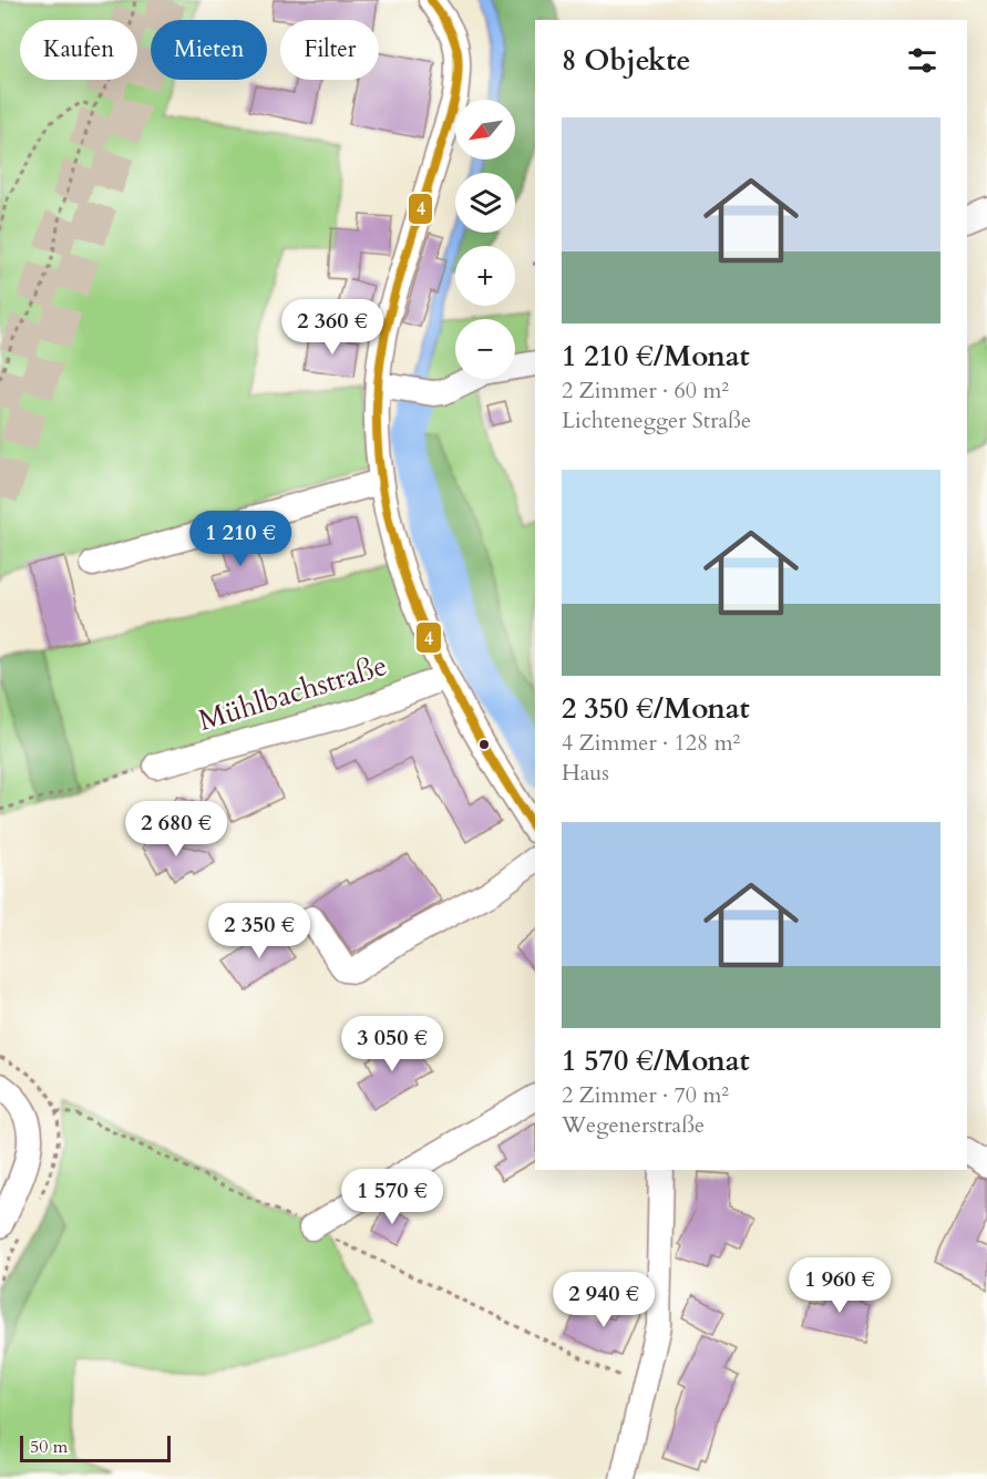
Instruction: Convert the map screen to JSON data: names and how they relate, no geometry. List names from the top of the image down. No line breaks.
{"streets":{"street":["Mühlbachstraße"]},"lines":["transit line 4"],"scale_bar":"50 m","north":"bottom left","page":{"chip":["Kaufen","Mieten","Filter"],"heading":"8 Objekte","map_buttons":["+","−"],"list":[{"name":"1 210 €/Monat","note":"2 Zimmer · 60 m² · Lichtenegger Straße"},{"name":"2 350 €/Monat","note":"4 Zimmer · 128 m² · Haus"},{"name":"1 570 €/Monat","note":"2 Zimmer · 70 m² · Wegenerstraße"}],"price":["2 360 €","1 210 €","2 680 €","2 350 €","3 050 €","1 570 €","1 960 €","2 940 €"],"scale":"50 m"}}
